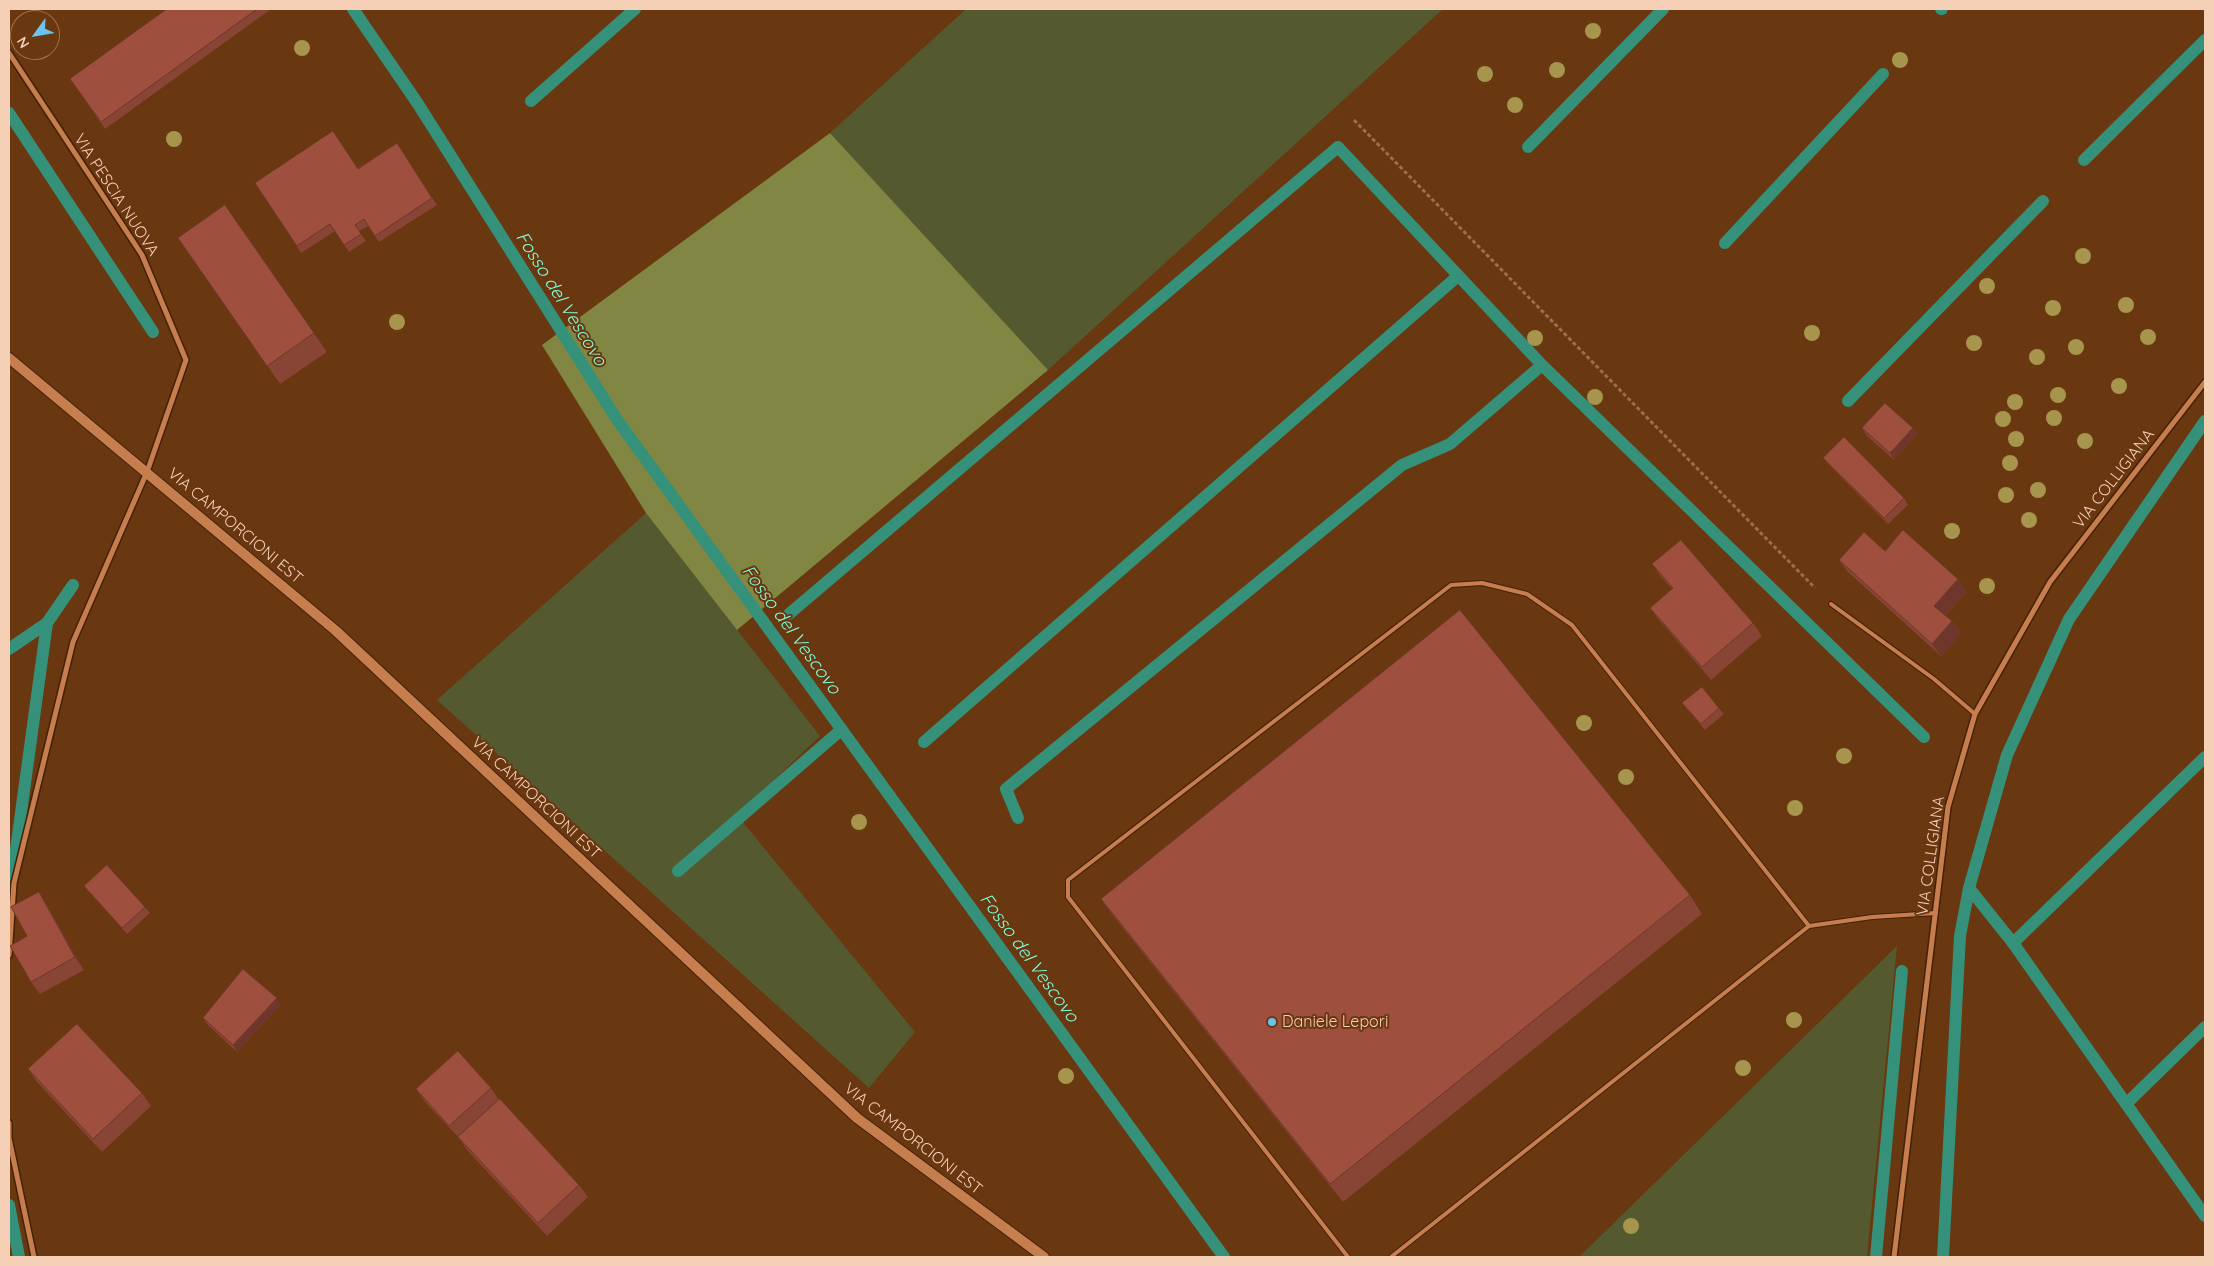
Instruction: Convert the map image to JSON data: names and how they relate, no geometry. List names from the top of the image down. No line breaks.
{"streets":{"main road":["VIA CAMPORCIONI EST"],"street":["VIA PESCIA NUOVA","VIA COLLIGIANA"]},"crossings":[["VIA PESCIA NUOVA","VIA CAMPORCIONI EST"]],"water":["Fosso del Vescovo"],"places":["Daniele Lepori"],"north":"bottom left"}
